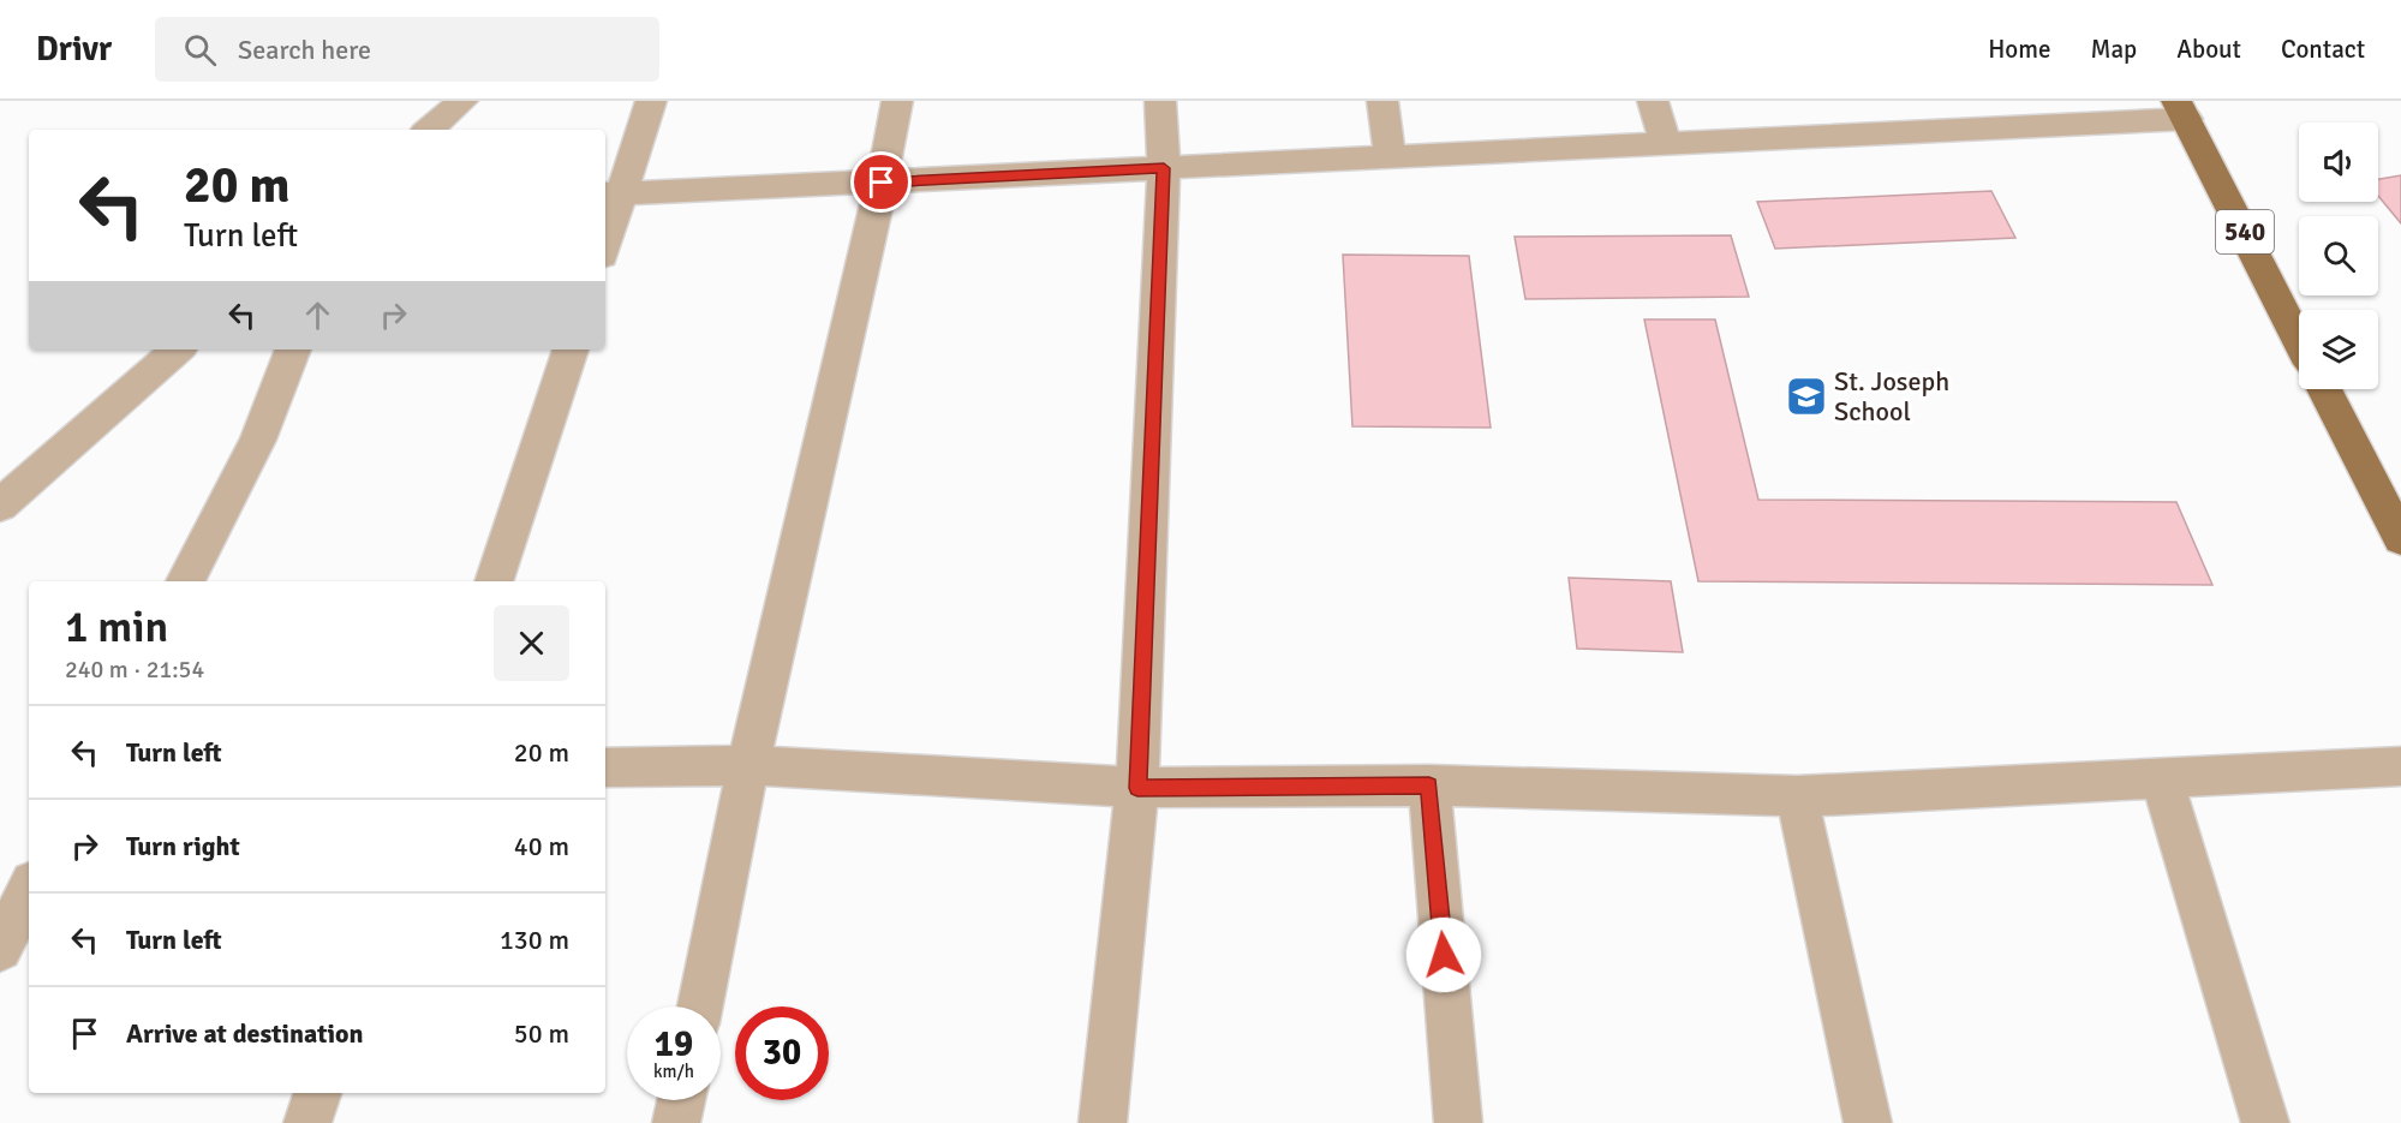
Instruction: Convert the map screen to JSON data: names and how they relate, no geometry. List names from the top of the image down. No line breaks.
{"streets":{"main road":["540"]},"places":{"school or university":["St. Joseph School"]},"page":{"header":"Drivr","search":"Search here","nav":["Home","Map","About","Contact"],"turn":["20 m","Turn left"],"heading":["1 min","240 m · 21:54"],"list":[{"name":"Turn left","value":"20 m"},{"name":"Turn right","value":"40 m"},{"name":"Turn left","value":"130 m"},{"name":"Arrive at destination","value":"50 m"}],"speed":"19 km/h","limit":"30"}}
